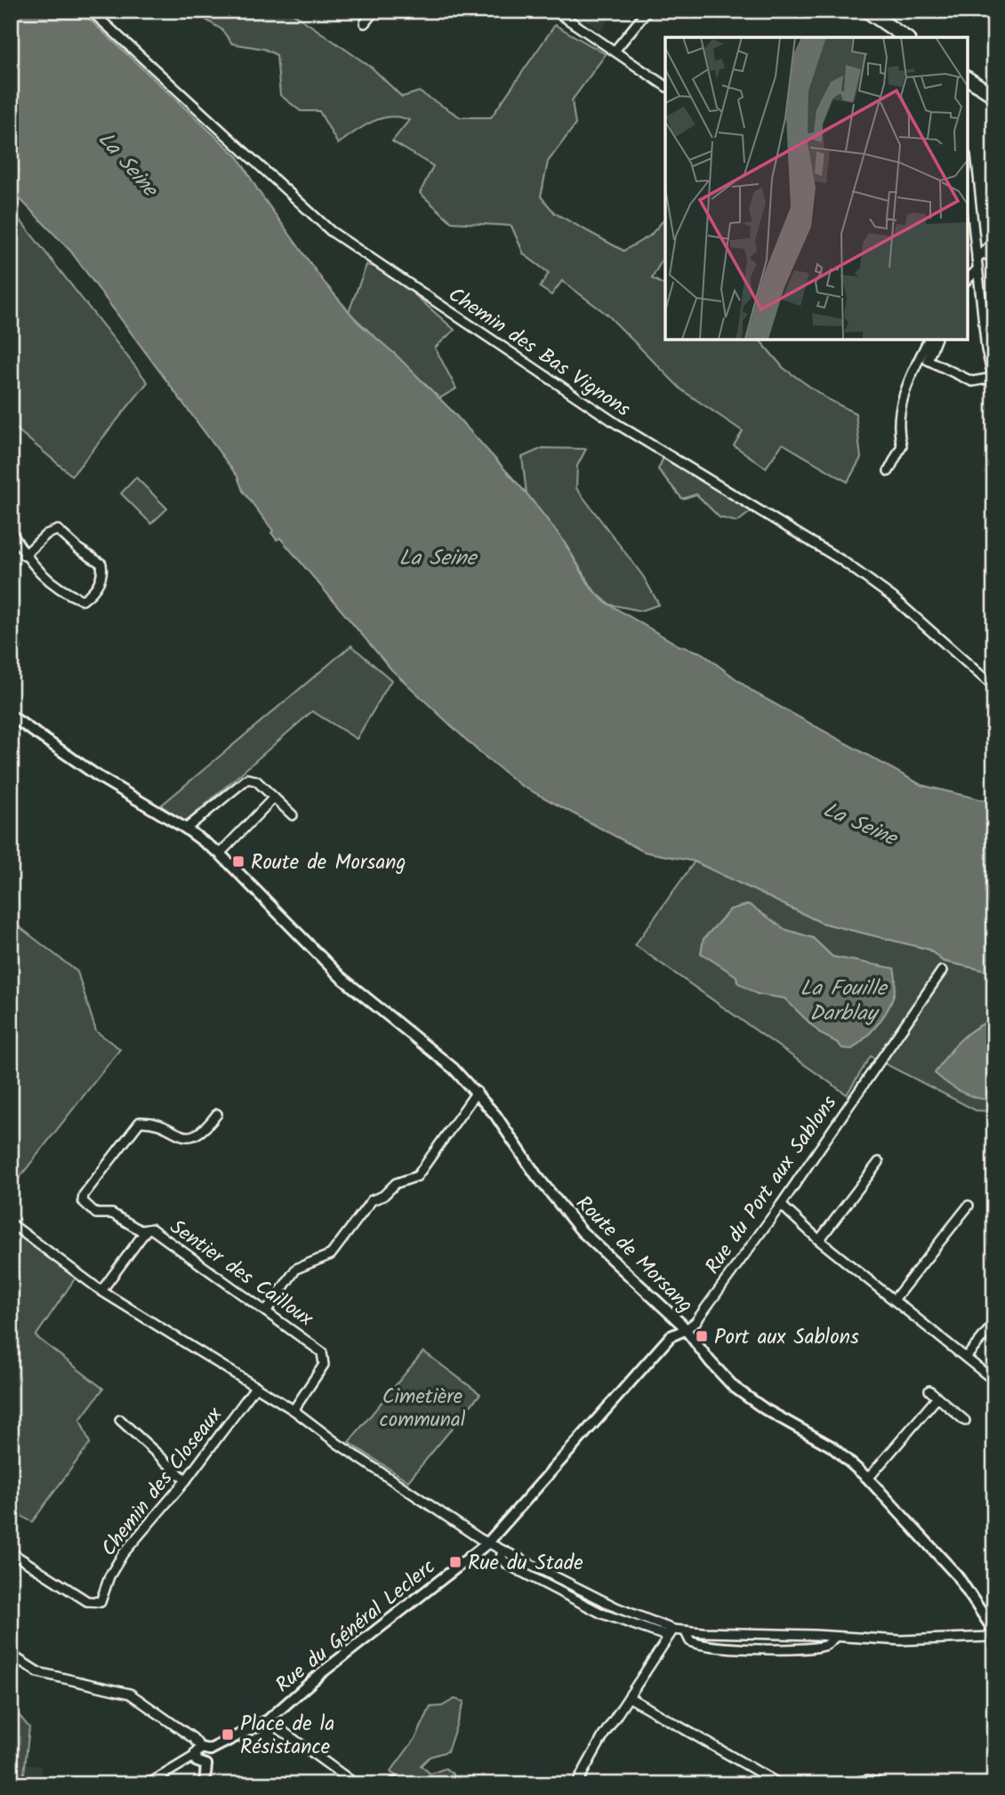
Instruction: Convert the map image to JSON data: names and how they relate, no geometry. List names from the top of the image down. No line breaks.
{"streets":{"street":["Chemin des Bas Vignons","Rue du Port aux Sablons","Route de Morsang","Sentier des Cailloux","Chemin des Closeaux","Rue du Général Leclerc"]},"crossings":[["Rue du Port aux Sablons","Route de Morsang"],["Rue du Port aux Sablons","Rue du Général Leclerc"]],"water":["La Seine","La Fouille Darblay"],"parks":["Cimetière communal"],"places":{"transit":["Route de Morsang","Port aux Sablons","Rue du Stade","Place de la Résistance"]}}
